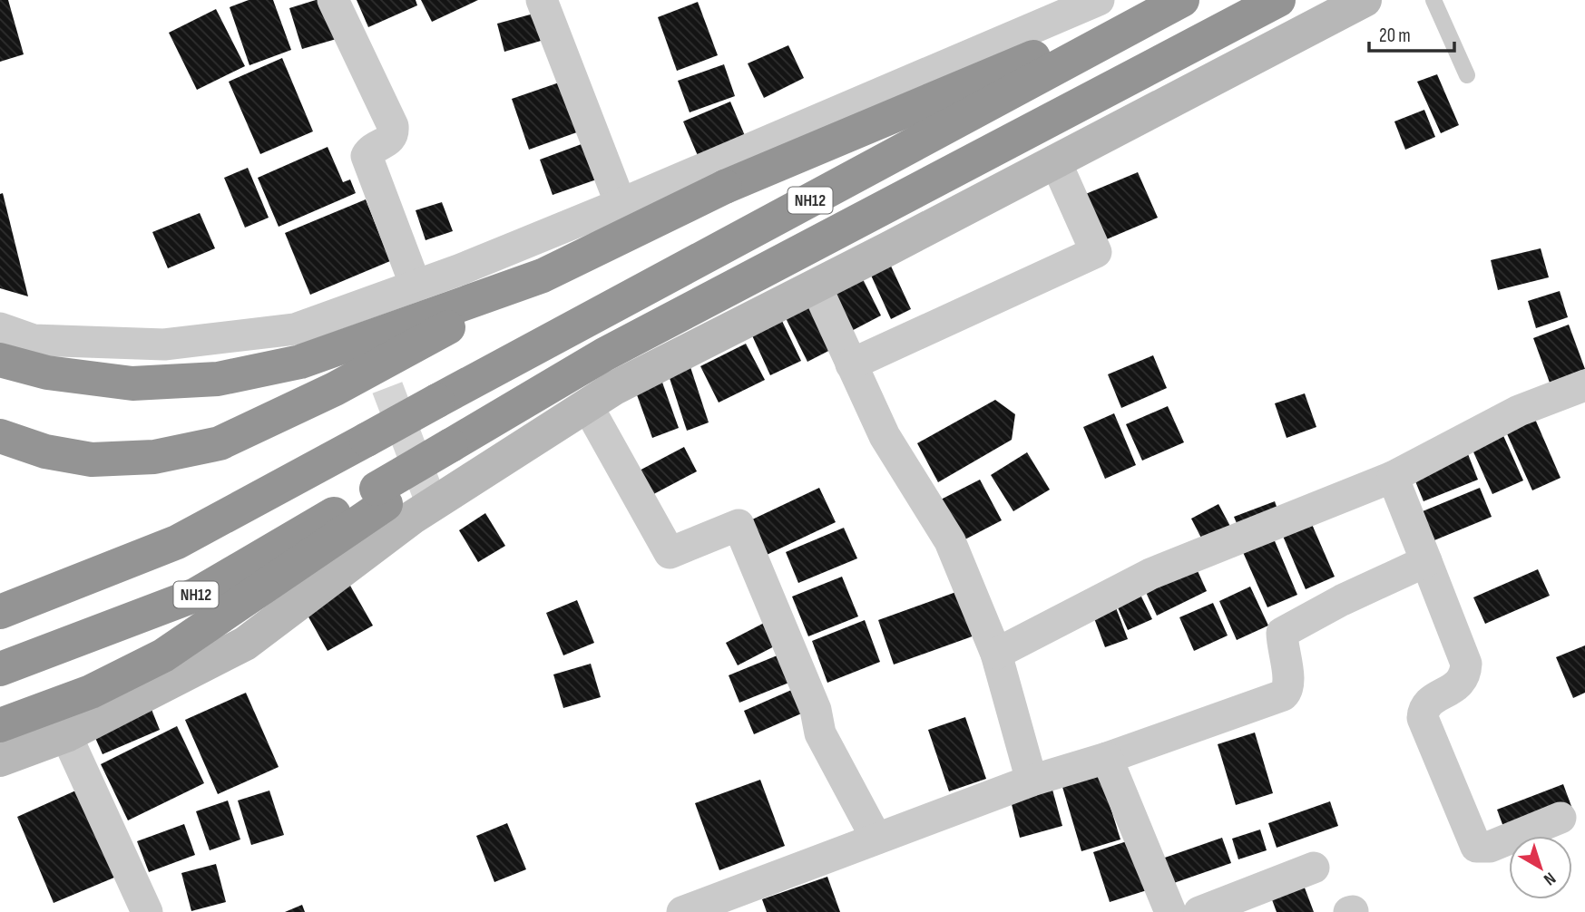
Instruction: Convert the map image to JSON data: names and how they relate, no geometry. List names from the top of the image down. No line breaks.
{"streets":{"highway":["NH12"]},"scale_bar":"20 m","north":"bottom right"}
